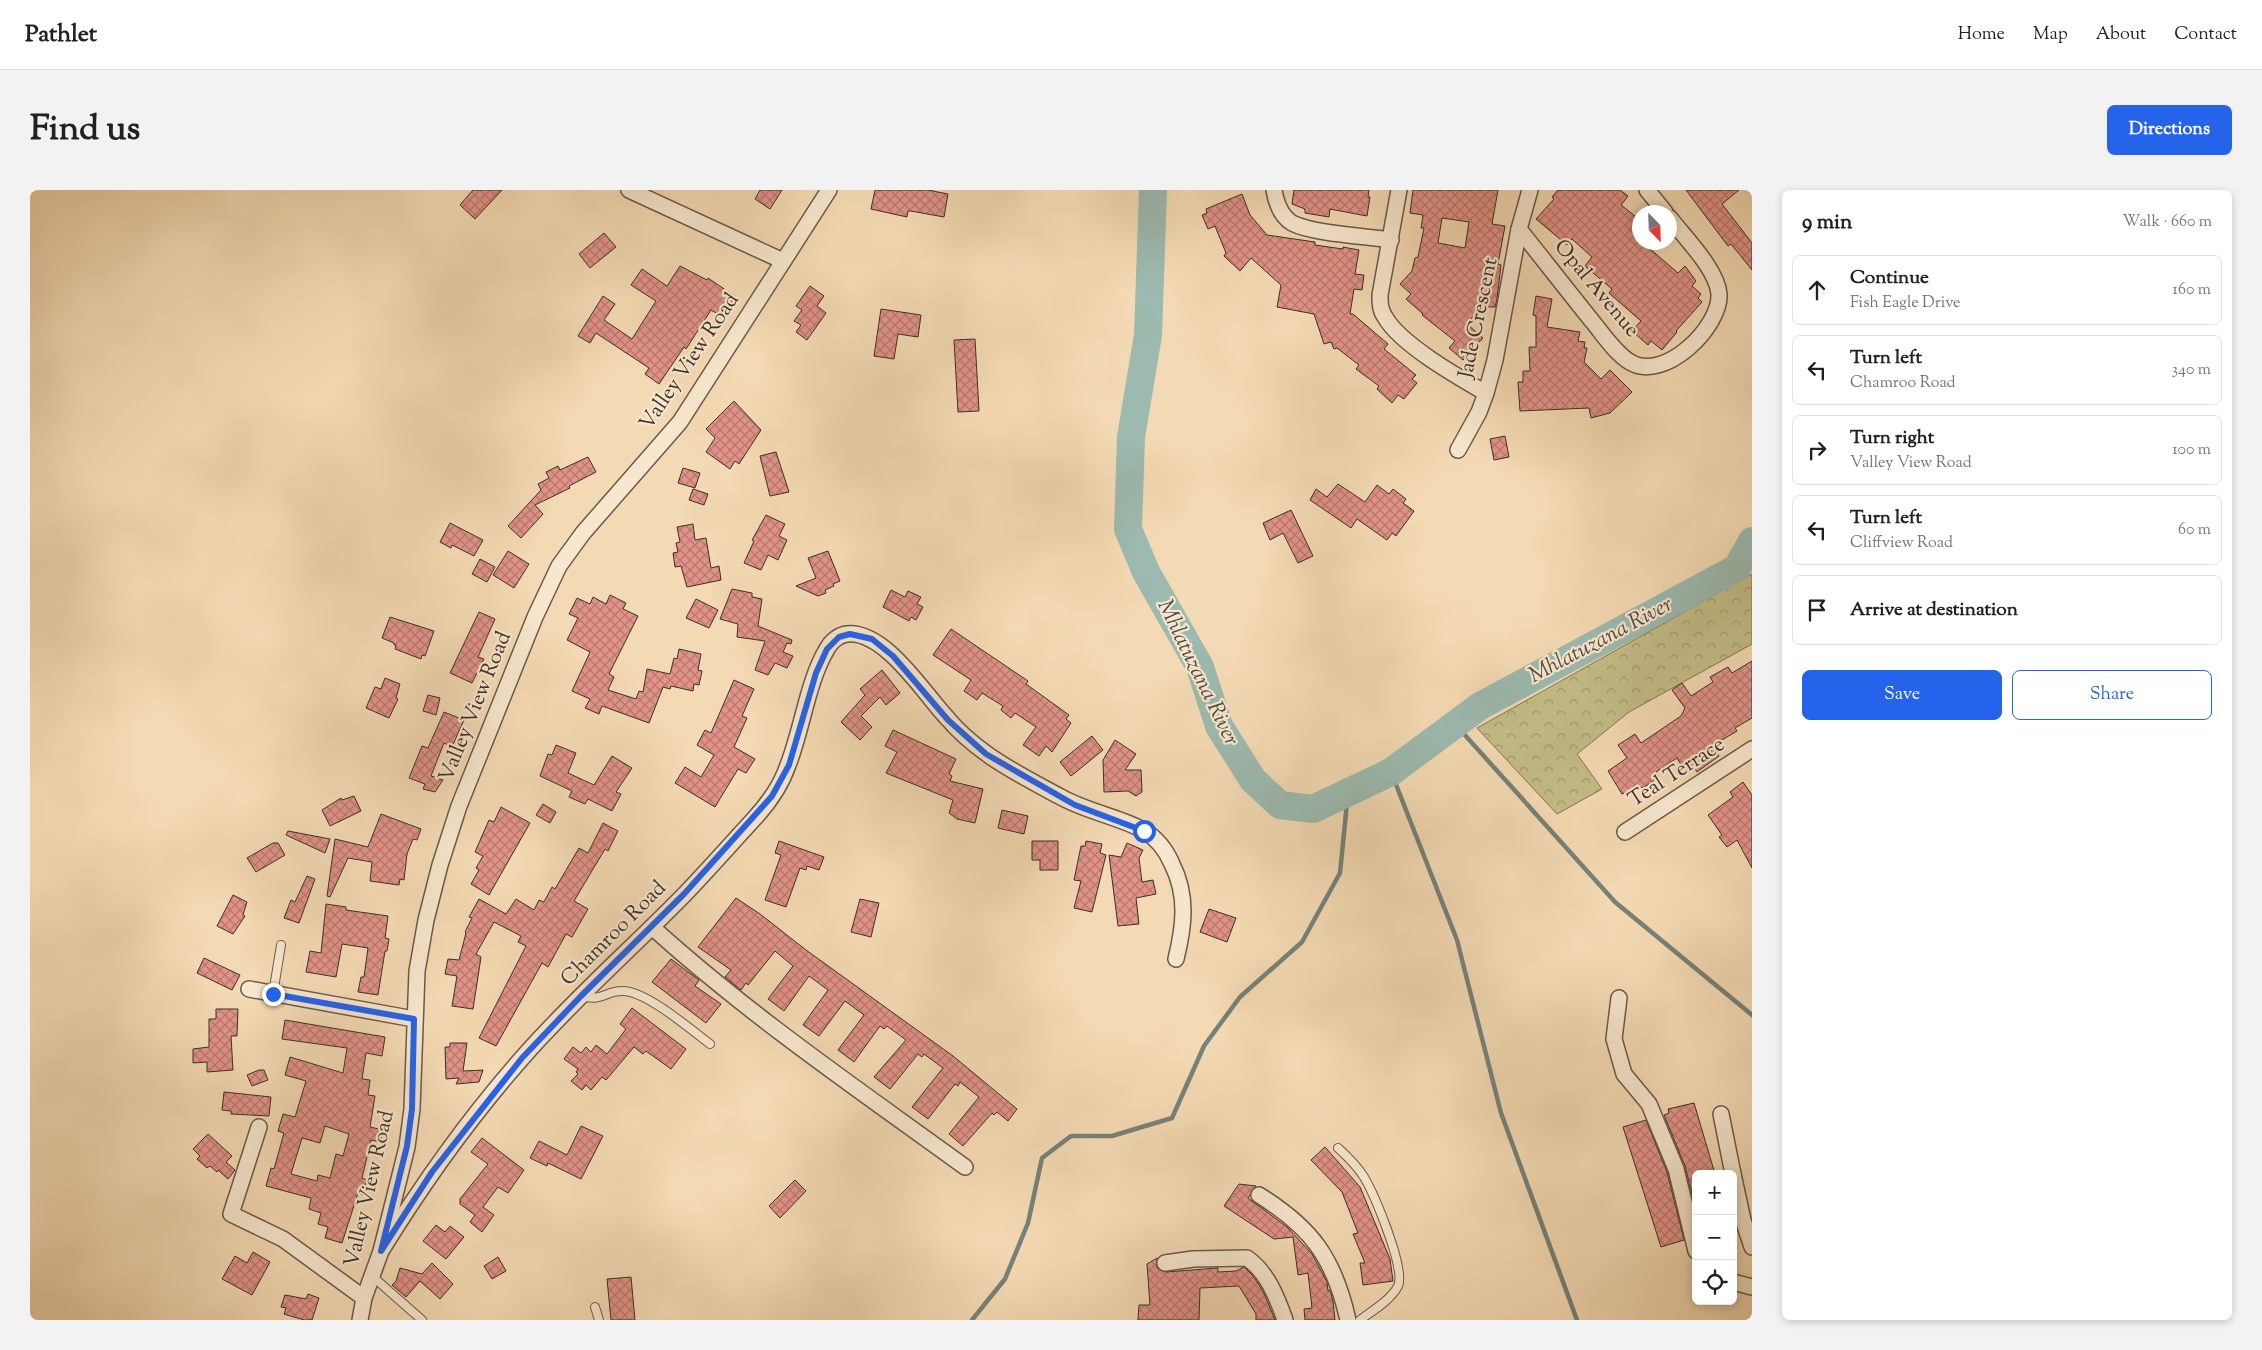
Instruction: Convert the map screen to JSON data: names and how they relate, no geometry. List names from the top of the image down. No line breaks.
{"streets":{"street":["Opal Avenue","Jade Crescent","Valley View Road","Teal Terrace","Chamroo Road"]},"crossings":[["Opal Avenue","Jade Crescent"],["Valley View Road","Chamroo Road"]],"water":["Mhlatuzana River"],"north":"bottom right","page":{"header":"Pathlet","nav":["Home","Map","About","Contact"],"title":"Find us","buttons":["Directions",["Save","Share"]],"heading":["9 min","Walk · 660 m"],"list":[["Continue","Fish Eagle Drive","160 m"],["Turn left","Chamroo Road","340 m"],["Turn right","Valley View Road","100 m"],["Turn left","Cliffview Road","60 m"],"Arrive at destination"],"map_buttons":["+","−"]}}
